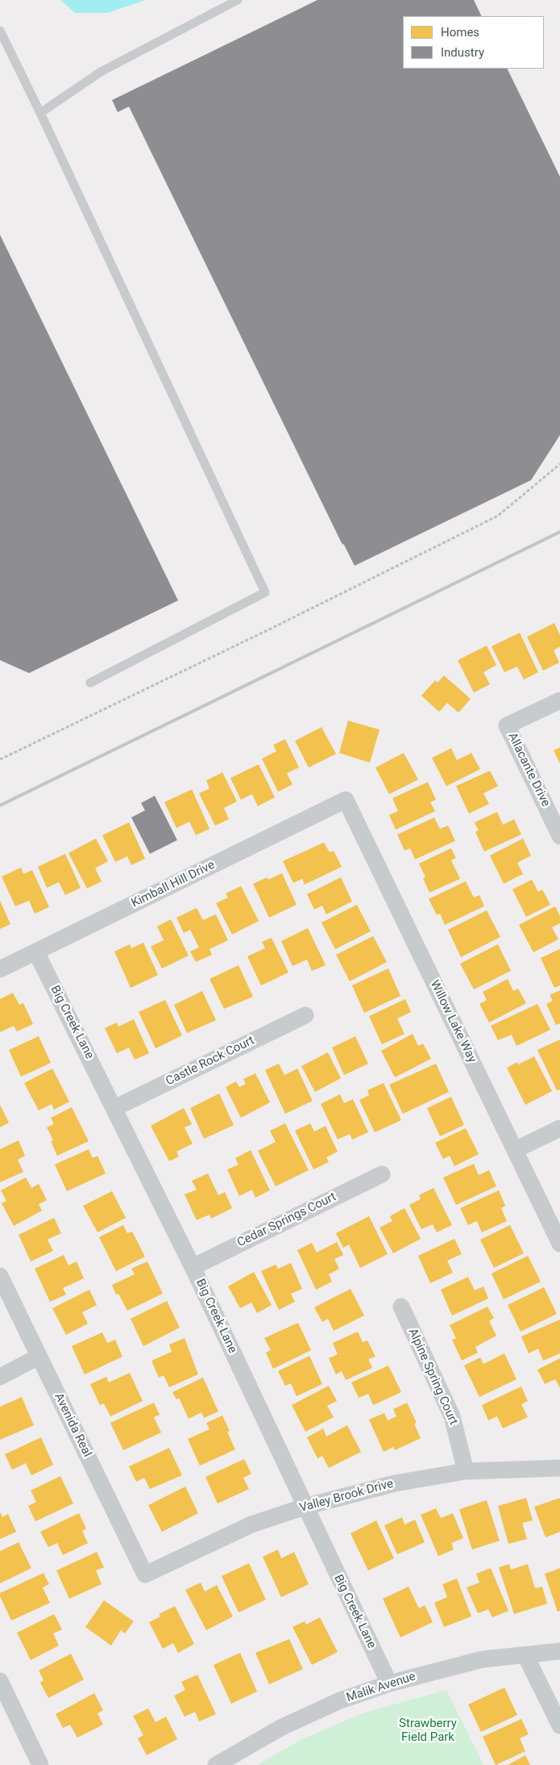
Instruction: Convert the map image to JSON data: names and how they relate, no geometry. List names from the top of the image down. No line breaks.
{"streets":{"street":["Allacante Drive","Kimball Hill Drive","Willow Lake Way","Big Creek Lane","Castle Rock Court","Cedar Springs Court","Alpine Spring Court","Avenida Real","Valley Brook Drive","Malik Avenue"]},"crossings":[["Kimball Hill Drive","Willow Lake Way"],["Kimball Hill Drive","Big Creek Lane"],["Big Creek Lane","Castle Rock Court"],["Big Creek Lane","Cedar Springs Court"],["Big Creek Lane","Valley Brook Drive"],["Big Creek Lane","Malik Avenue"],["Alpine Spring Court","Valley Brook Drive"],["Avenida Real","Valley Brook Drive"]],"parks":["Strawberry Field Park"],"legend":["Homes","Industry"]}
